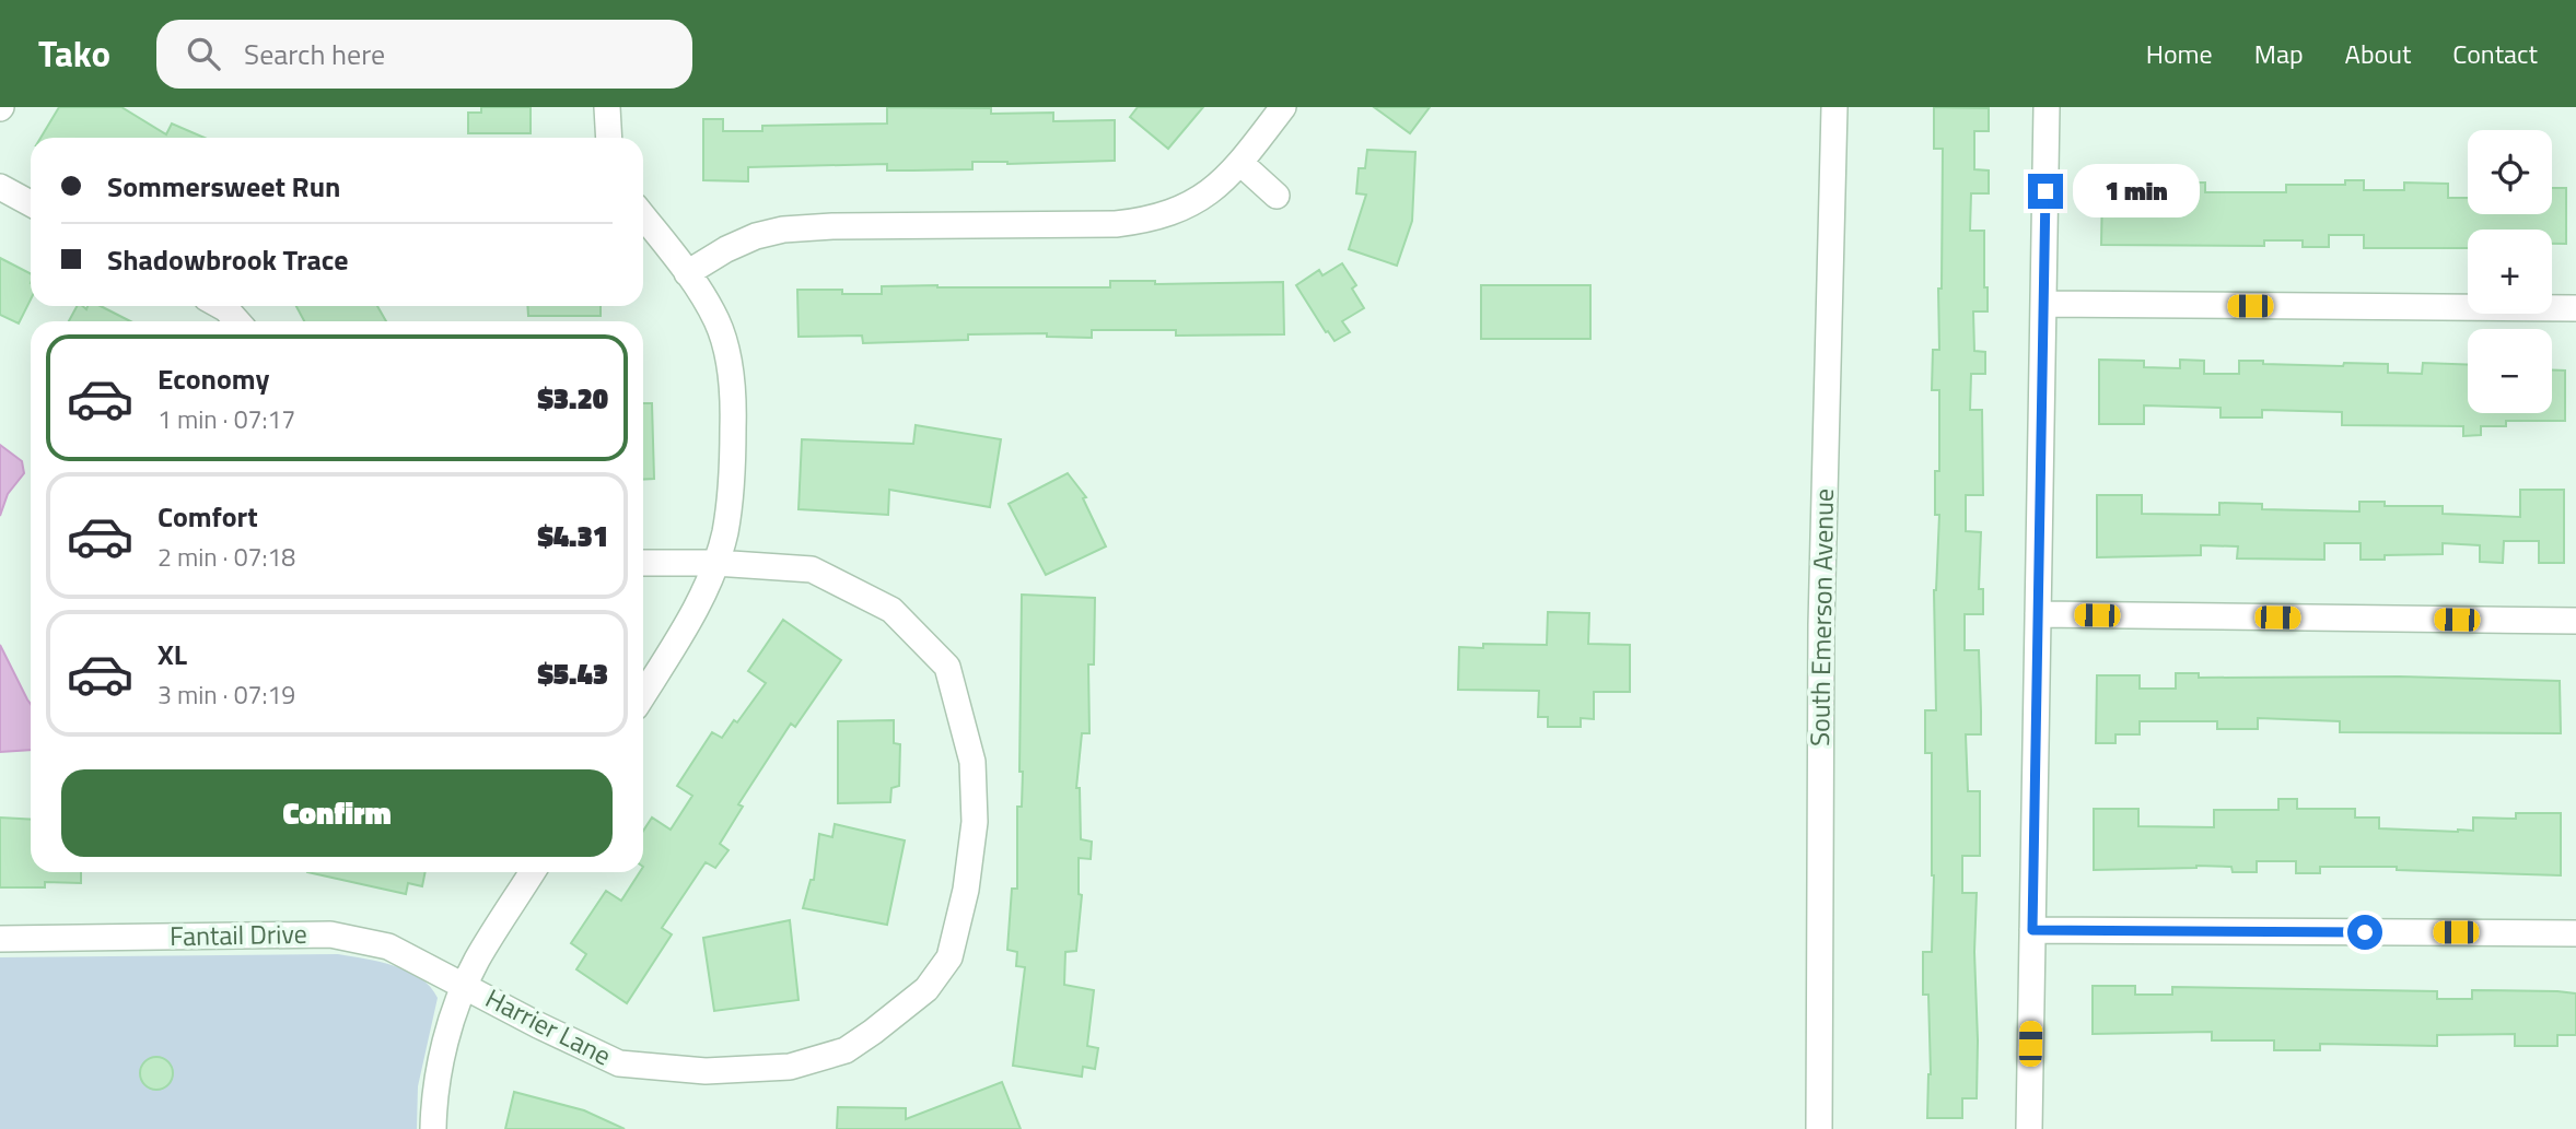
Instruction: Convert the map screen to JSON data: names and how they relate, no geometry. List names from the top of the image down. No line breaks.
{"streets":{"street":["South Emerson Avenue","Fantail Drive","Harrier Lane"]},"crossings":[["Fantail Drive","Harrier Lane"]],"page":{"header":"Tako","search":"Search here","nav":["Home","Map","About","Contact"],"map_buttons":["+","−"],"banner":["Sommersweet Run","Shadowbrook Trace"],"bubble":"1 min","list":[{"name":"Economy","note":"1 min · 07:17","value":"$3.20"},{"name":"Comfort","note":"2 min · 07:18","value":"$4.31"},{"name":"XL","note":"3 min · 07:19","value":"$5.43"}],"buttons":"Confirm"}}
